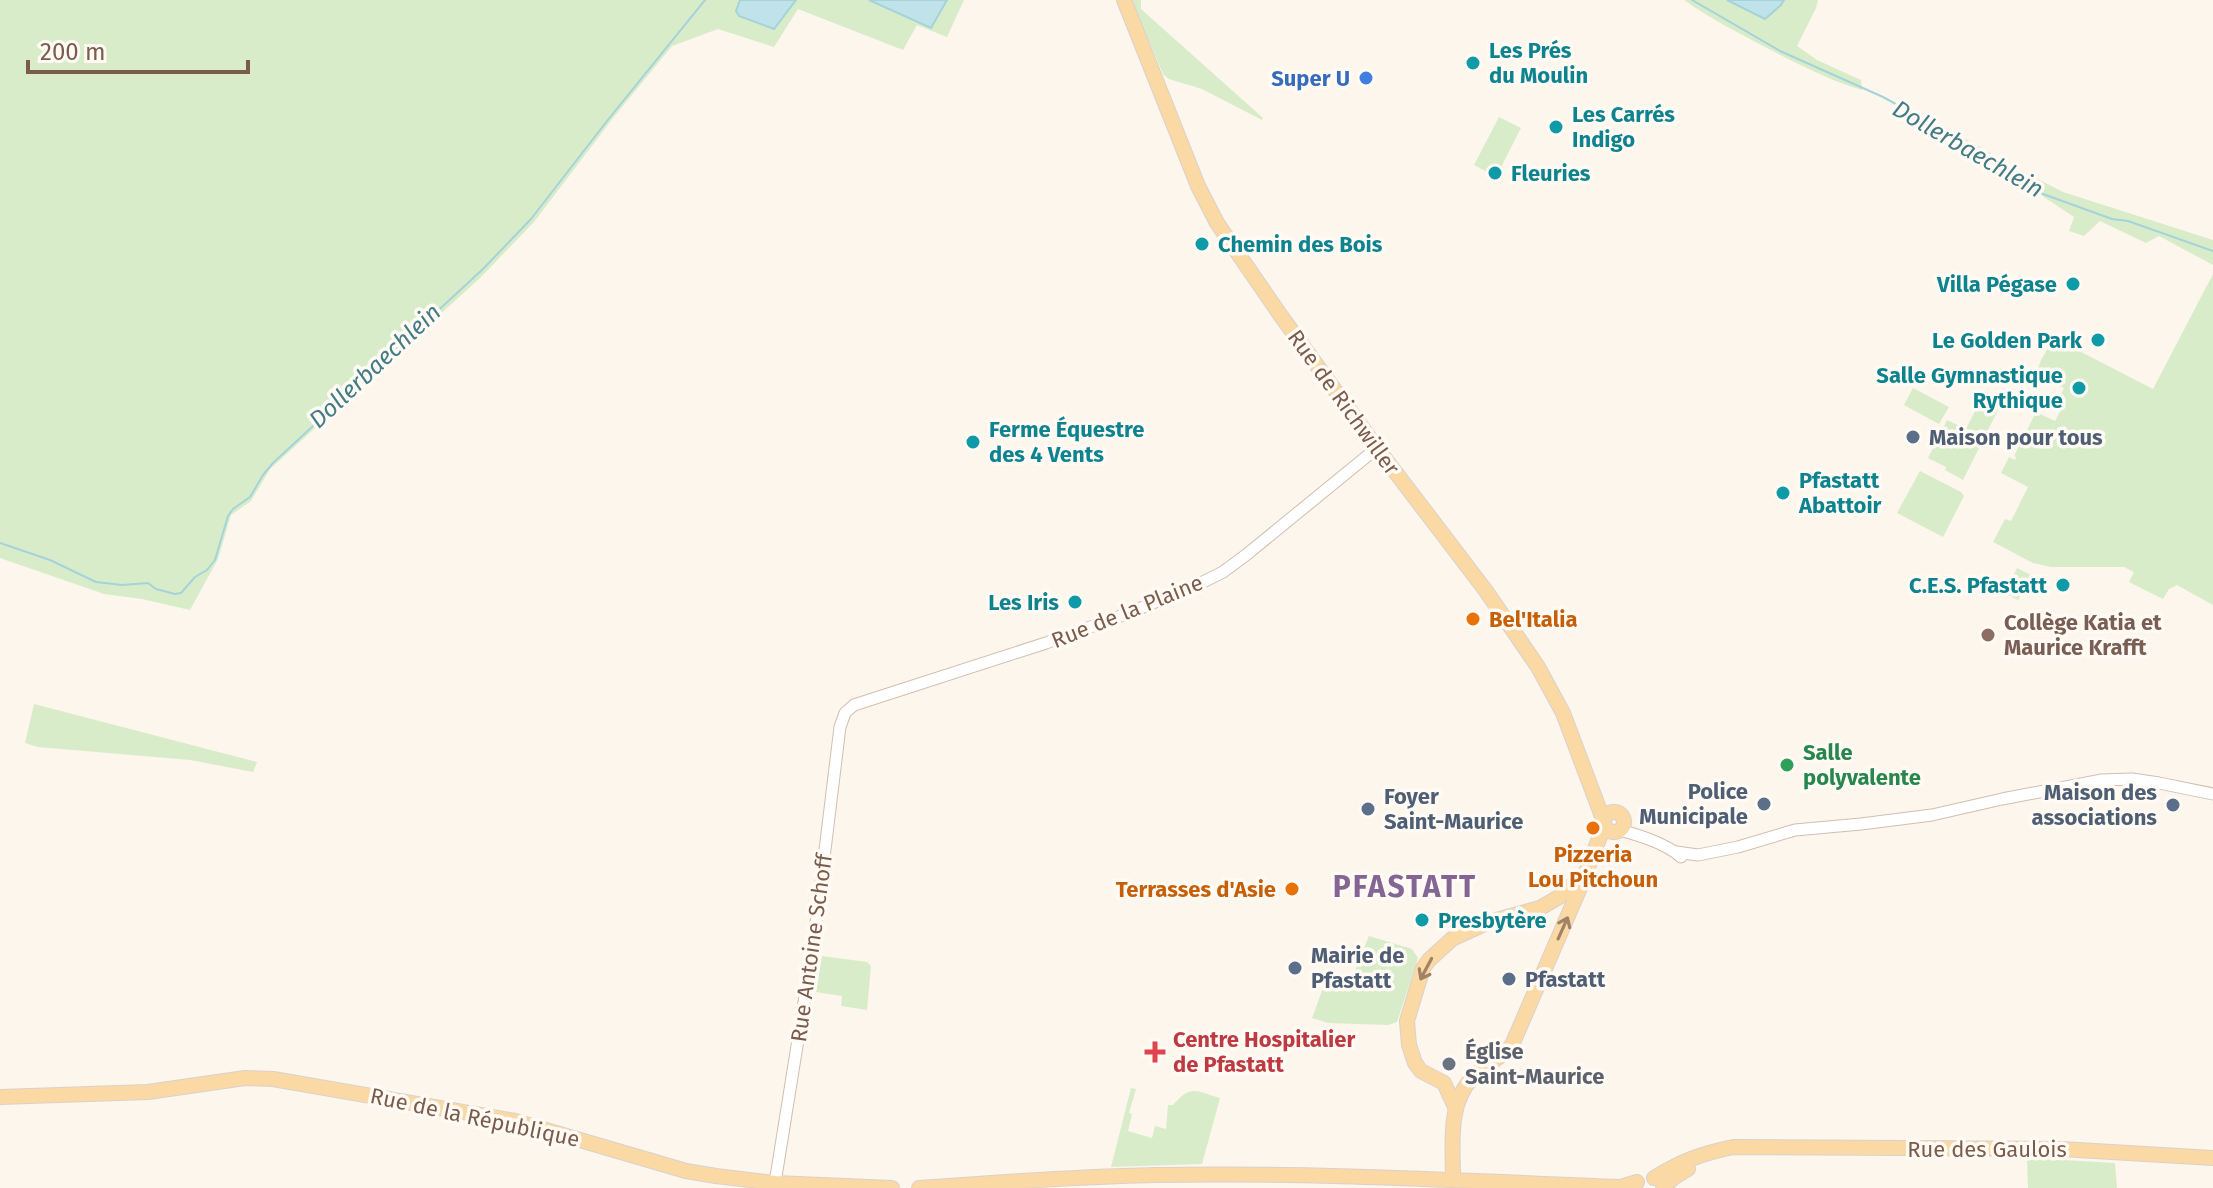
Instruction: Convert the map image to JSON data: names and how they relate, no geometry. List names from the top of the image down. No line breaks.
{"streets":{"main road":["Rue de Richwiller","Rue de la République","Rue des Gaulois"],"street":["Rue de la Plaine","Rue Antoine Schoff"]},"crossings":[["Rue de Richwiller","Rue de la Plaine"],["Rue de la Plaine","Rue Antoine Schoff"],["Rue Antoine Schoff","Rue de la République"]],"districts":["PFASTATT"],"water":["Dollerbaechlein"],"places":{"other":["Les Prés du Moulin","Super U","Les Carrés Indigo","Fleuries","Chemin des Bois","Villa Pégase","Le Golden Park","Salle Gymnastique Rythique","Maison pour tous","Ferme Équestre des 4 Vents","Pfastatt Abattoir","C.E.S. Pfastatt","Les Iris","Bel'Italia","Collège Katia et Maurice Krafft","Salle polyvalente","Police Municipale","Maison des associations","Foyer Saint-Maurice","Pizzeria Lou Pitchoun","Terrasses d'Asie","Presbytère","Mairie de Pfastatt","Pfastatt","Église Saint-Maurice"],"health":["Centre Hospitalier de Pfastatt"]},"scale_bar":"200 m"}
